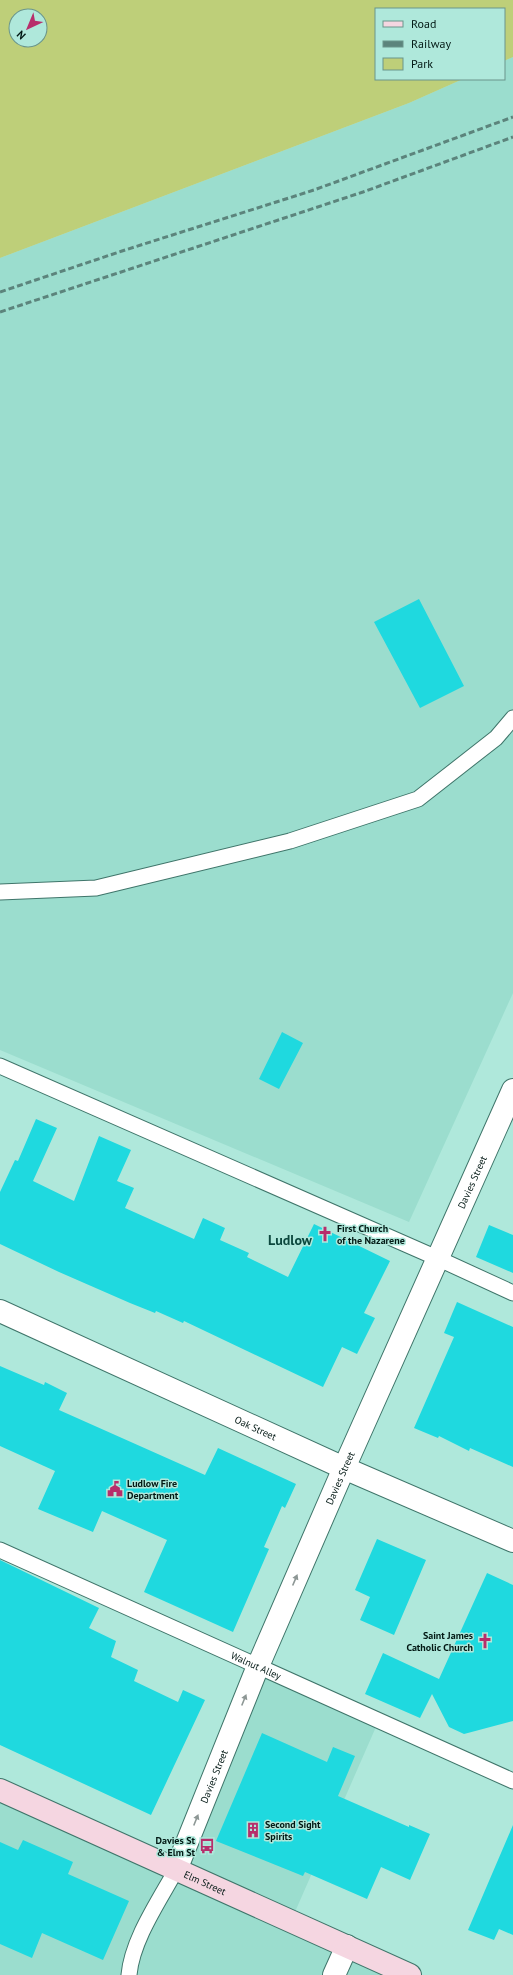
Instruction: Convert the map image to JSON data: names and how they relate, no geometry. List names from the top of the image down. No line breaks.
{"streets":{"main road":["Elm Street"],"street":["Davies Street","Oak Street"],"lane":["Walnut Alley"]},"crossings":[["Davies Street","Oak Street"],["Davies Street","Walnut Alley"],["Davies Street","Elm Street"]],"one_way":["Davies Street"],"districts":["Ludlow"],"places":{"church":["First Church of the Nazarene","Saint James Catholic Church"],"public building":["Ludlow Fire Department"],"building":["Second Sight Spirits"],"bus stop":["Davies St & Elm St"]},"legend":["Road","Railway","Park"],"north":"bottom left"}
